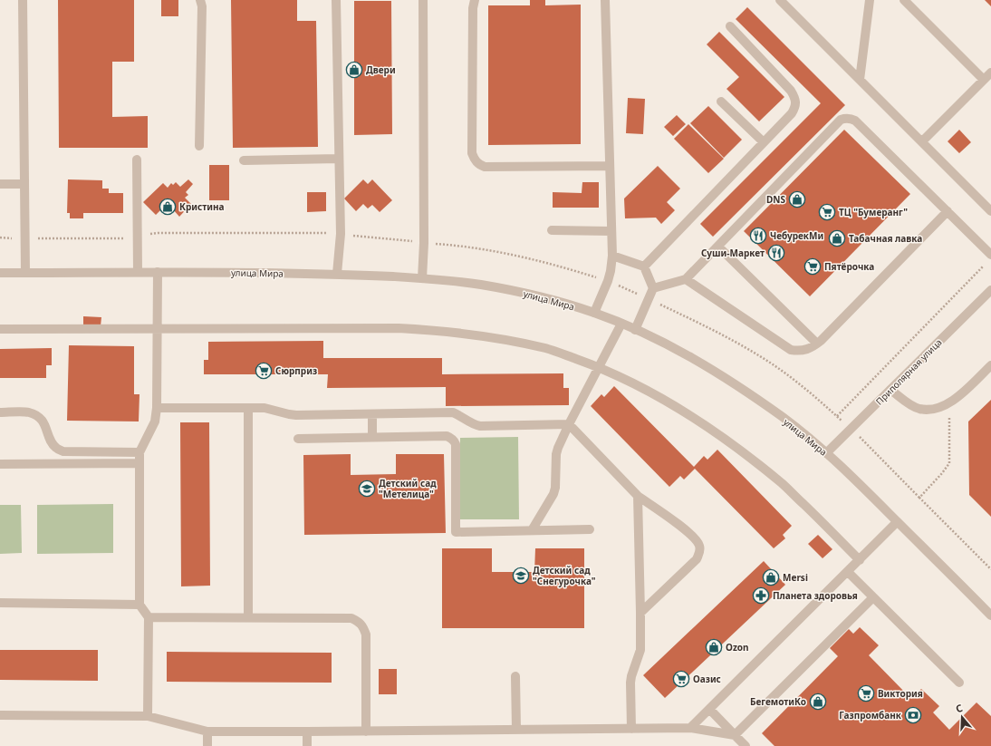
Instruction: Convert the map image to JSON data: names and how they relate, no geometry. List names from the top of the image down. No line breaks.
{"streets":{"street":["улица Мира","Приполярная улица"]},"crossings":[["улица Мира","Приполярная улица"]],"places":{"shop":["Двери","DNS","Кристина","Табачная лавка","Mersi","Ozon","БегемотиКо"],"supermarket":["ТЦ \"Бумеранг\"","Пятёрочка","Сюрприз","Оазис","Виктория"],"restaurant":["ЧебурекМи","Суши-Маркет"],"school or university":["Детский сад \"Метелица\"","Детский сад \"Снегурочка\""],"pharmacy":["Планета здоровья"],"bank":["Газпромбанк"]},"north":"top"}
